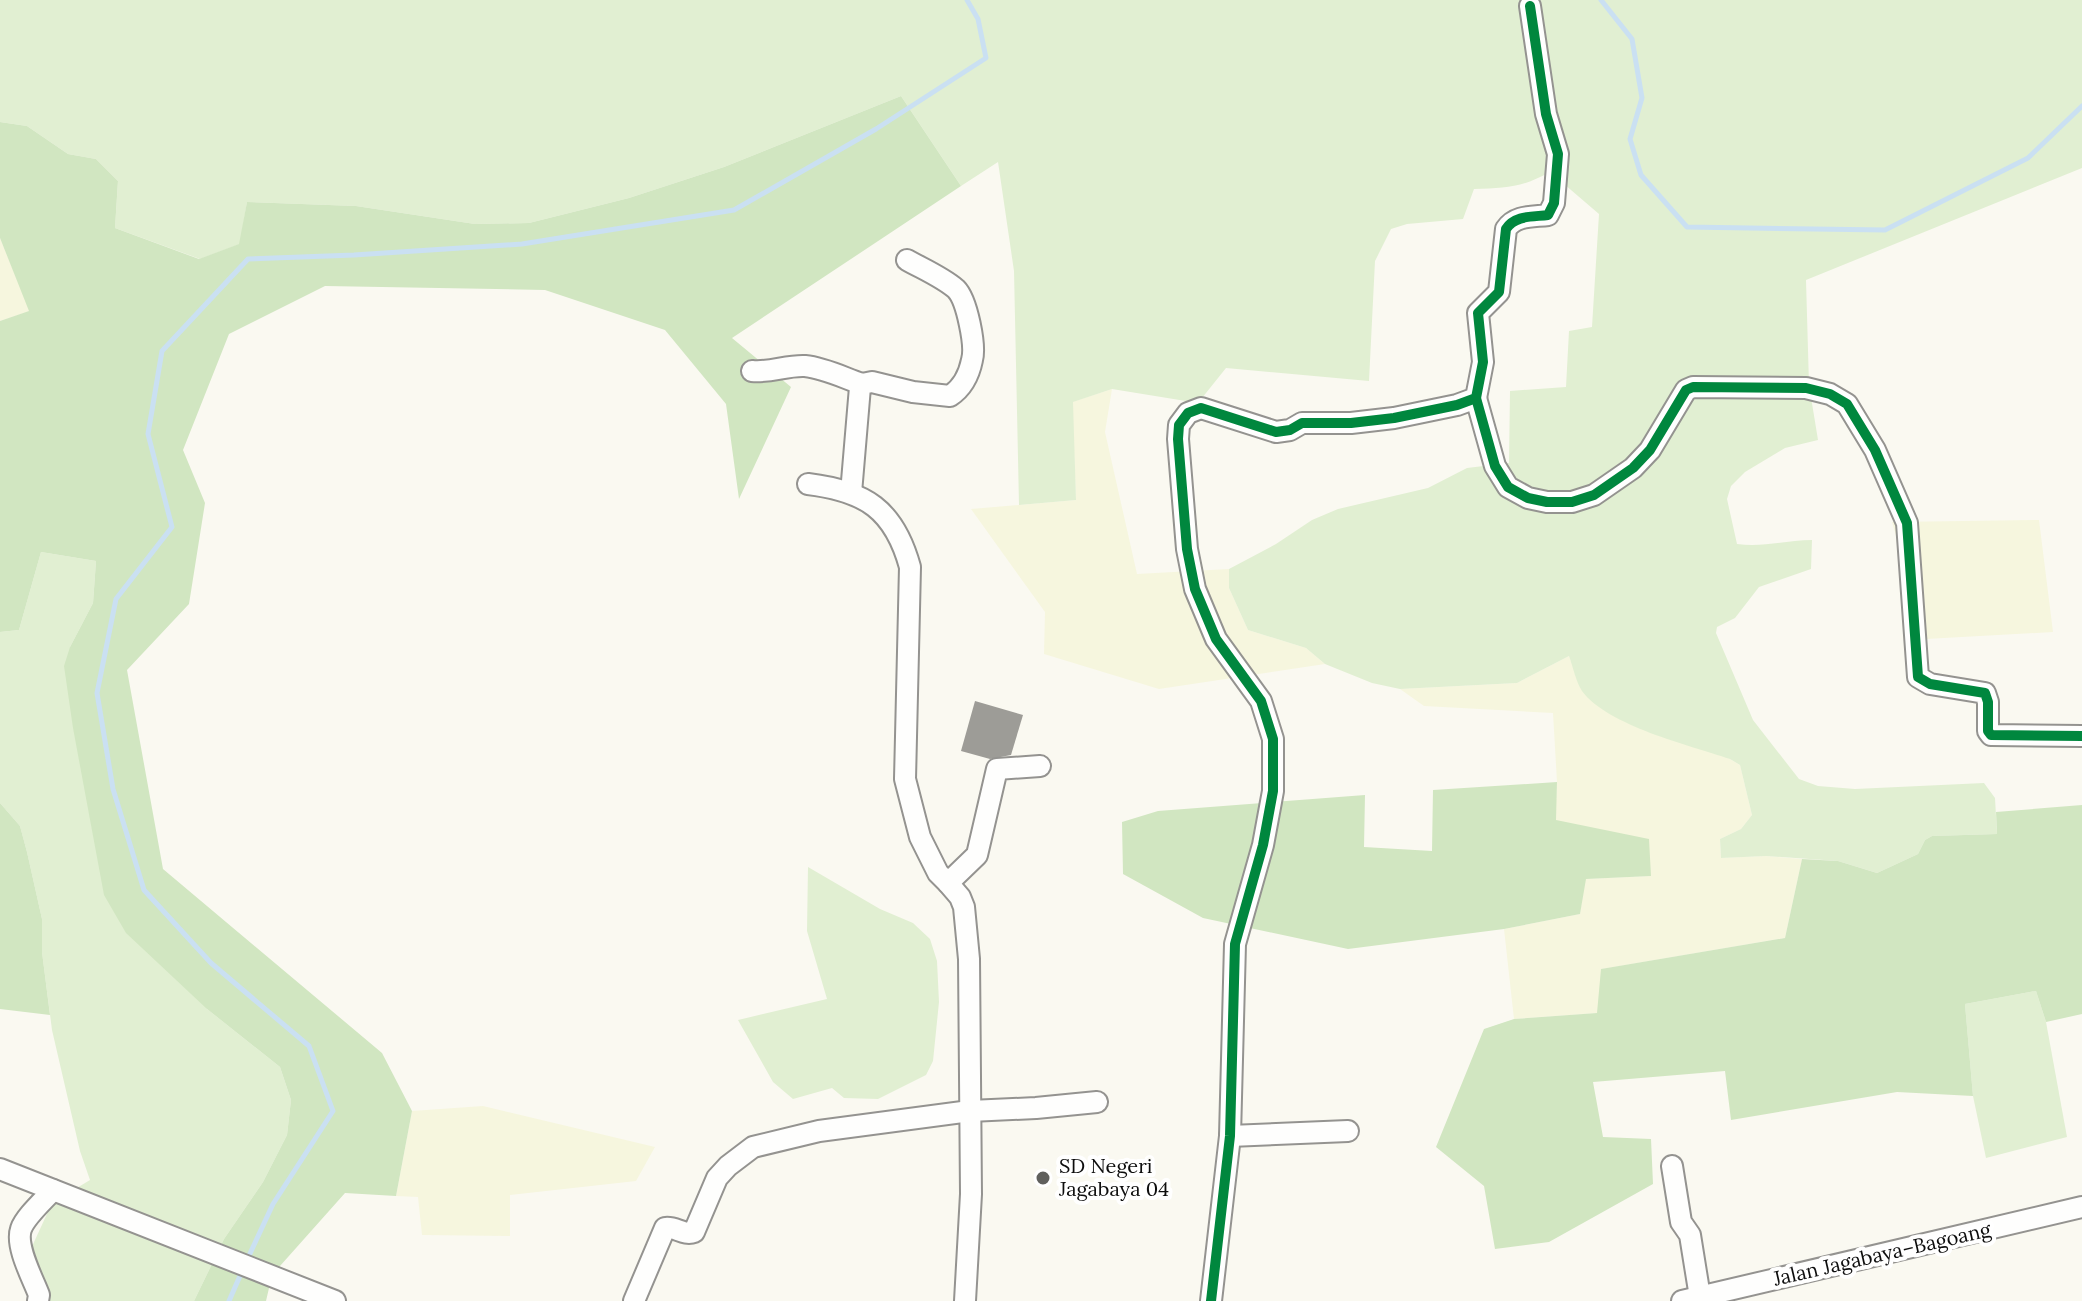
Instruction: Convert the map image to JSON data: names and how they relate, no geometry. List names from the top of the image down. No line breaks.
{"streets":{"street":["Jalan Jagabaya–Bagoang"]},"places":["SD Negeri Jagabaya 04"]}
